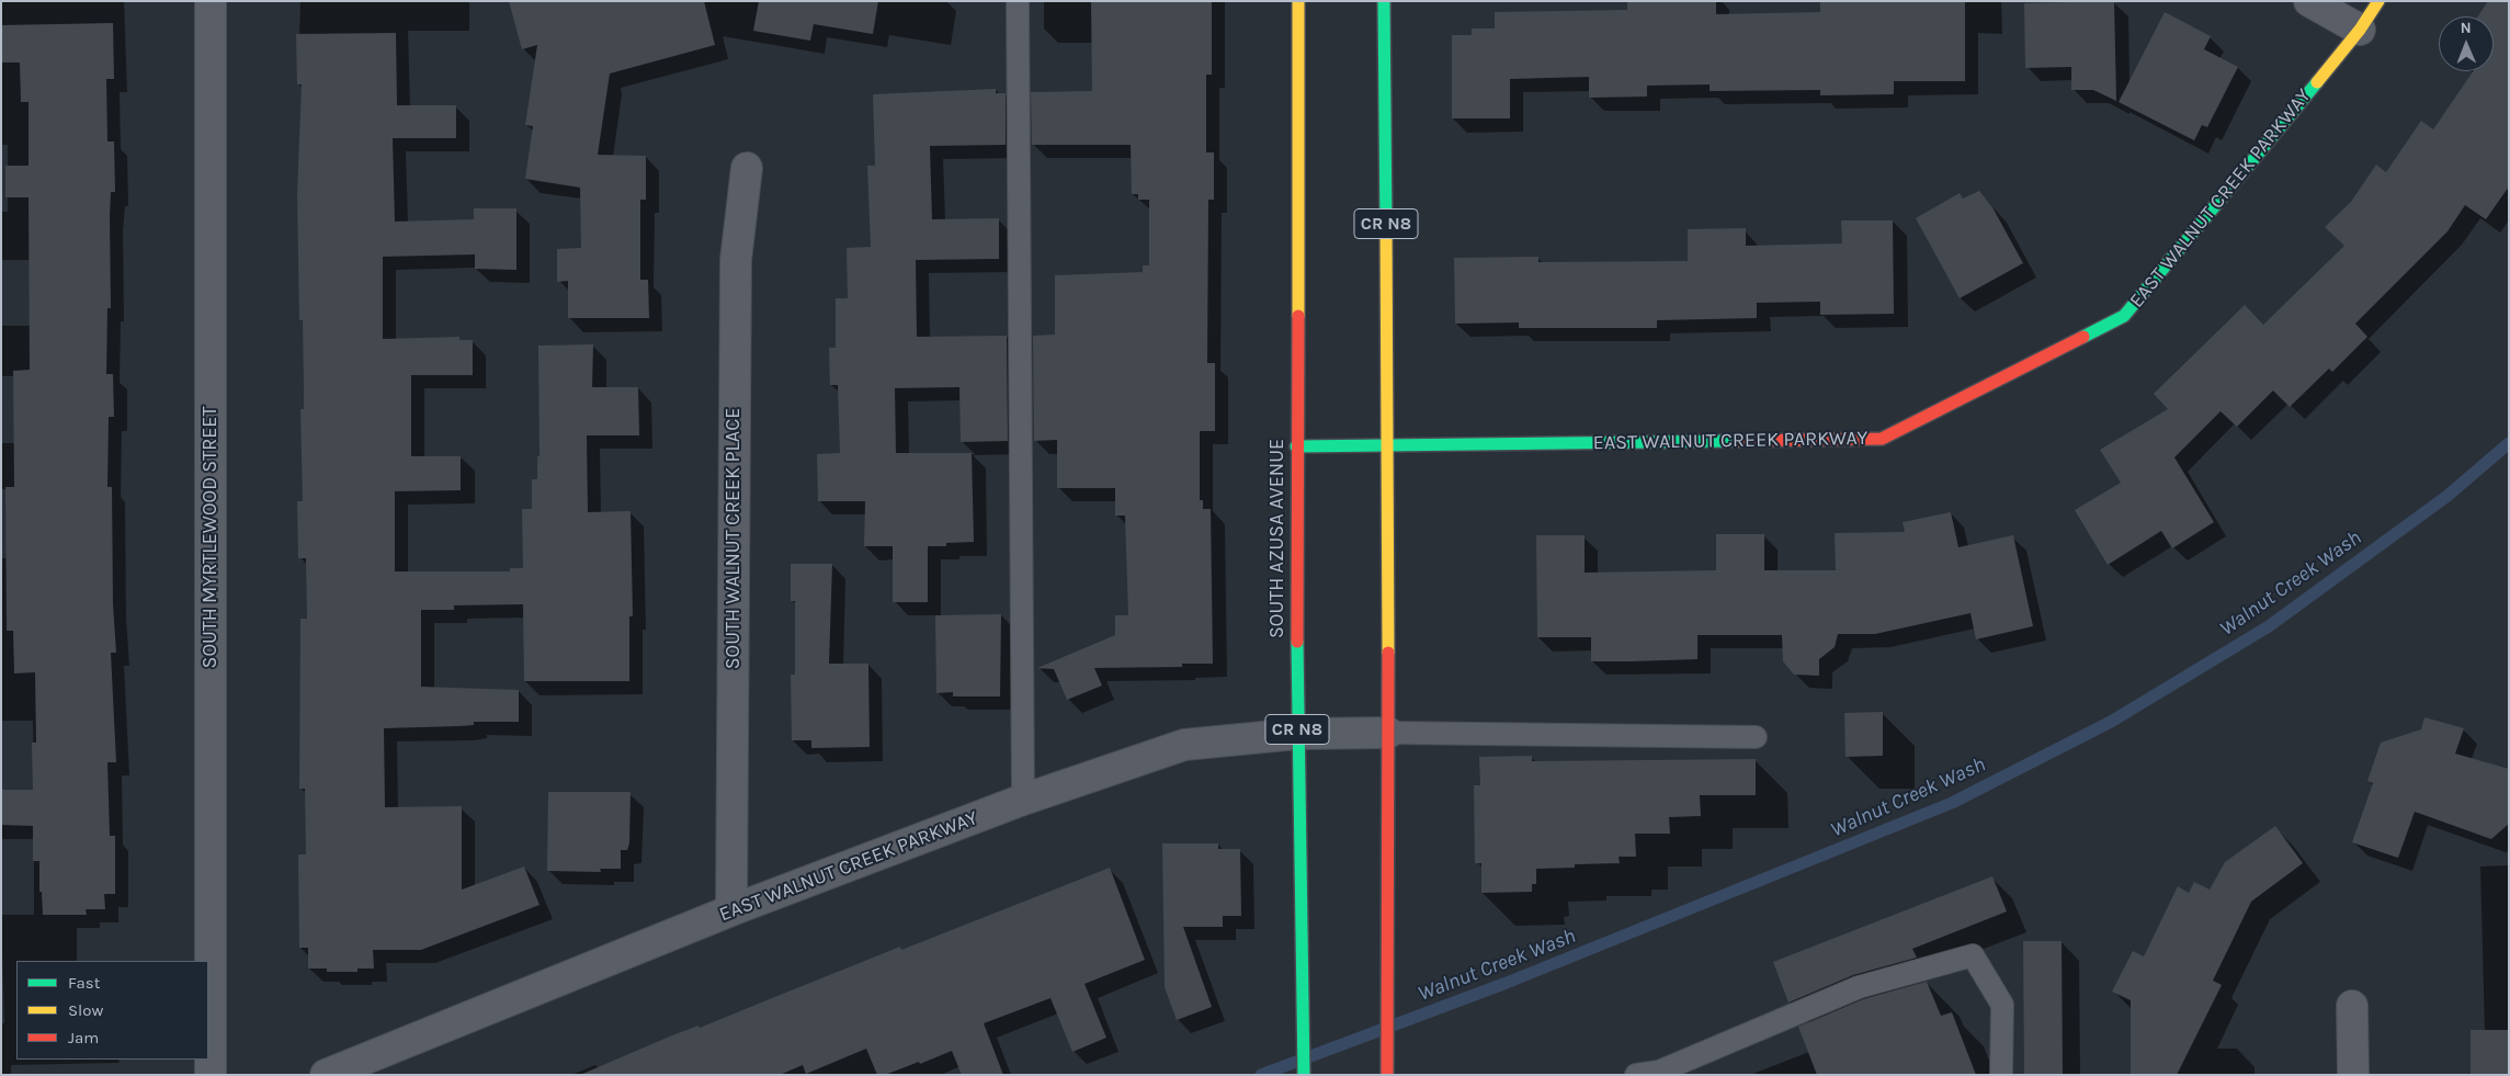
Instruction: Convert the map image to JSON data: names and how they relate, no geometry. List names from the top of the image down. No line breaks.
{"streets":{"main road":["EAST WALNUT CREEK PARKWAY","CR N8","SOUTH AZUSA AVENUE"],"street":["SOUTH MYRTLEWOOD STREET","SOUTH WALNUT CREEK PLACE"]},"crossings":[["EAST WALNUT CREEK PARKWAY","CR N8"],["EAST WALNUT CREEK PARKWAY","SOUTH WALNUT CREEK PLACE"],["EAST WALNUT CREEK PARKWAY","SOUTH AZUSA AVENUE"]],"water":["Walnut Creek Wash"],"legend":["Fast","Slow","Jam"],"north":"top"}
